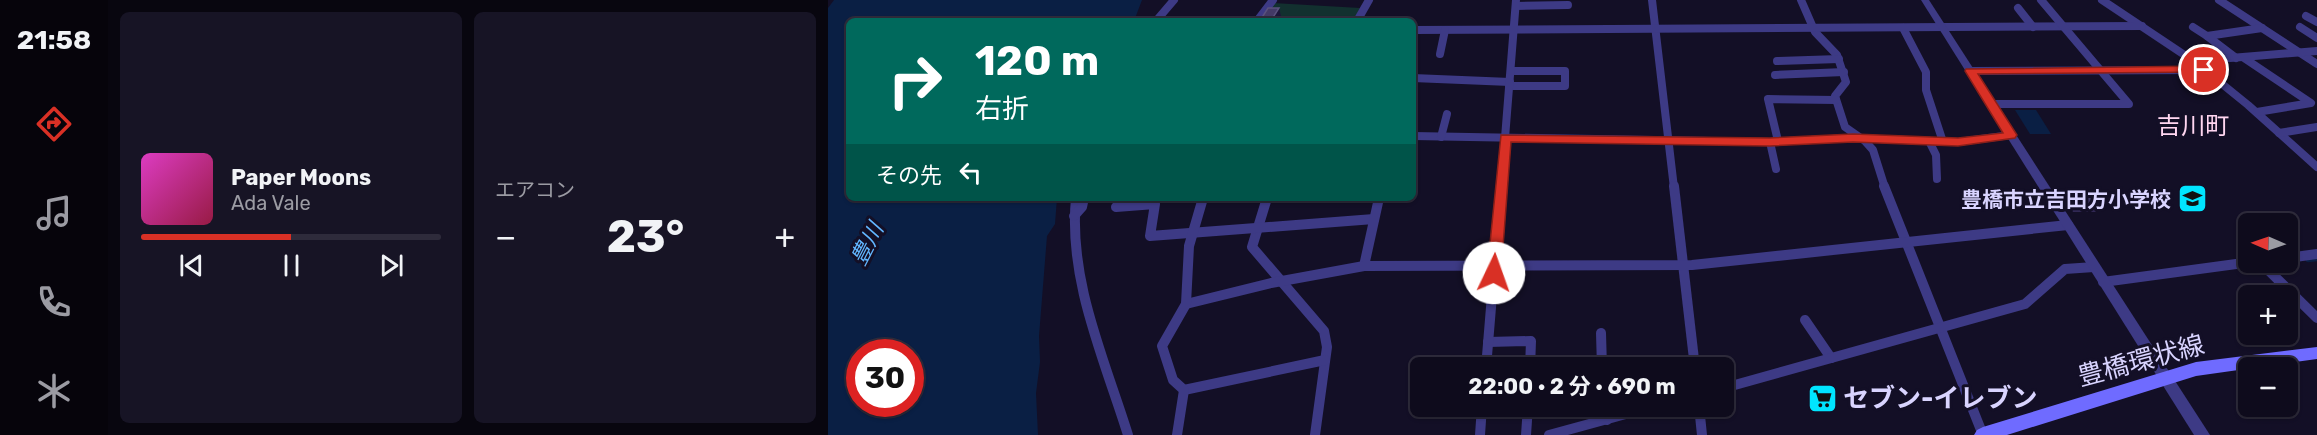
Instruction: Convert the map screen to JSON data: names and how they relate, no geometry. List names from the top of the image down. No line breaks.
{"streets":{"main road":["豊橋環状線"]},"districts":["吉川町"],"water":["豊川"],"places":{"school or university":["豊橋市立吉田方小学校"],"supermarket":["セブン-イレブン"]},"north":"left","page":{"tabs":"21:58","tile":"エアコン","turn":["120 m","右折"],"then":"その先","song":["Paper Moons","Ada Vale"],"heat":["−","23°","+"],"map_buttons":["+","−"],"limit":"30","trip":"22:00 · 2 分 · 690 m"}}
